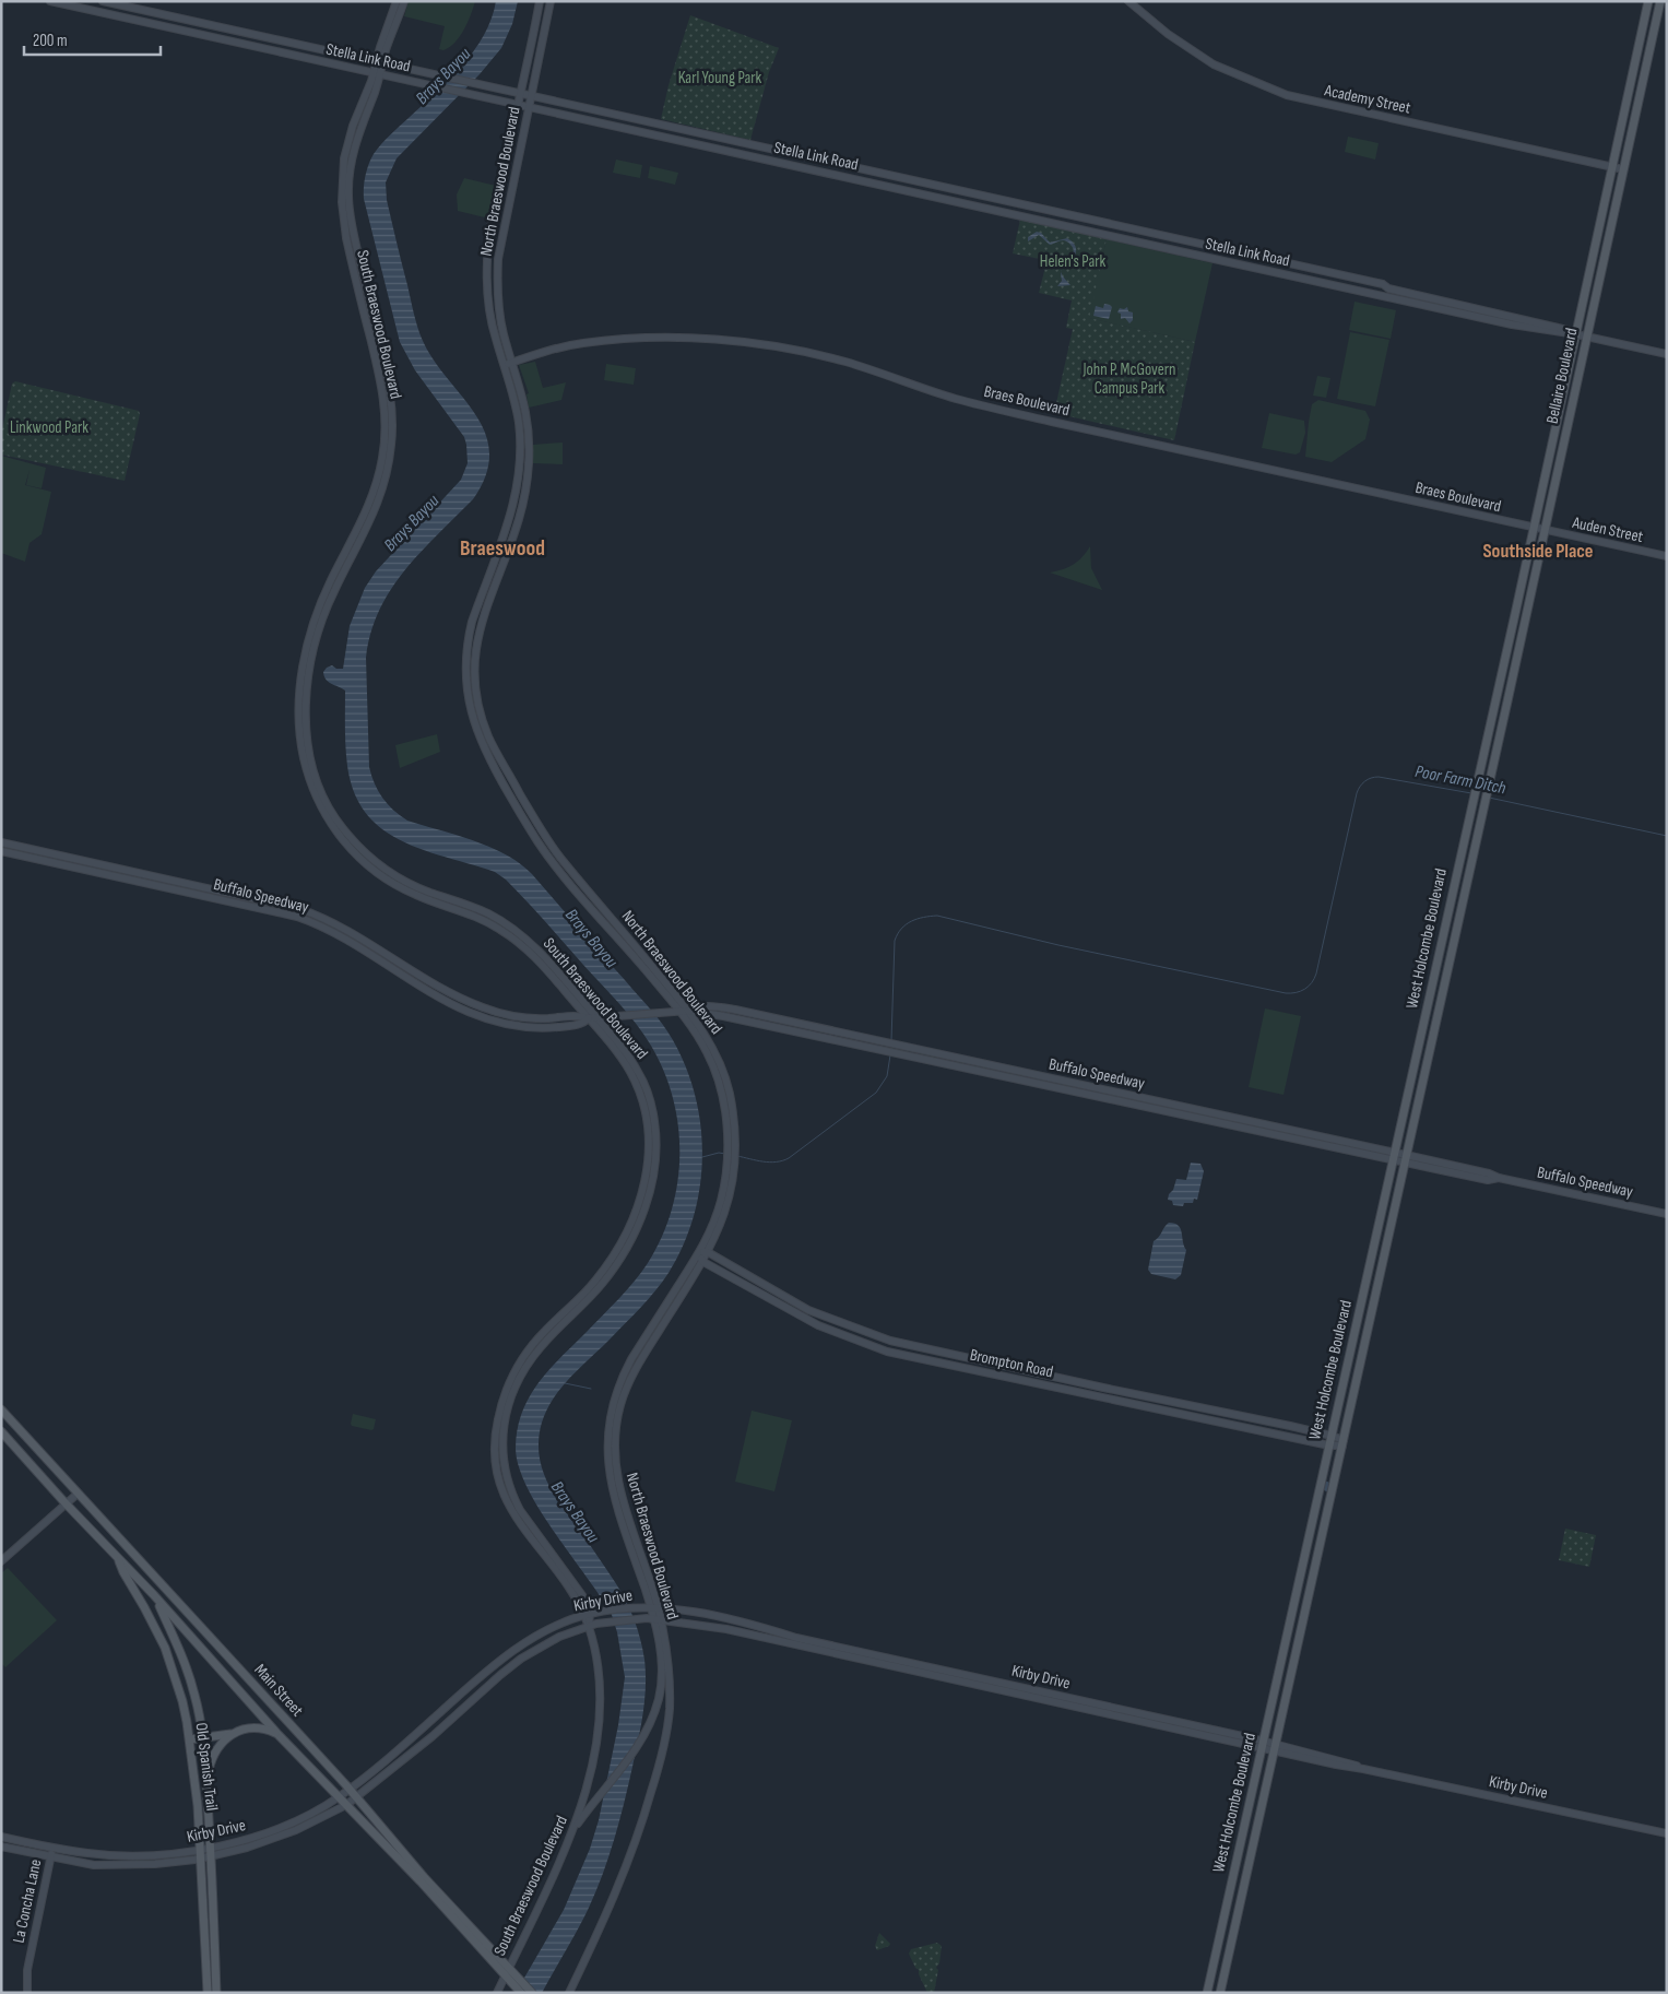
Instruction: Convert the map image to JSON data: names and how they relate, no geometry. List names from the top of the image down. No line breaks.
{"streets":{"main road":["Stella Link Road","Academy Street","North Braeswood Boulevard","South Braeswood Boulevard","Bellaire Boulevard","Braes Boulevard","Auden Street","Buffalo Speedway","West Holcombe Boulevard","Brompton Road","Kirby Drive","Main Street","Old Spanish Trail","La Concha Lane"]},"crossings":[["Stella Link Road","North Braeswood Boulevard"],["Stella Link Road","South Braeswood Boulevard"],["Stella Link Road","Bellaire Boulevard"],["Academy Street","Bellaire Boulevard"],["North Braeswood Boulevard","South Braeswood Boulevard"],["North Braeswood Boulevard","Braes Boulevard"],["North Braeswood Boulevard","Buffalo Speedway"],["North Braeswood Boulevard","Brompton Road"],["North Braeswood Boulevard","Kirby Drive"],["South Braeswood Boulevard","Buffalo Speedway"],["South Braeswood Boulevard","Kirby Drive"],["South Braeswood Boulevard","Main Street"],["Bellaire Boulevard","Braes Boulevard"],["Bellaire Boulevard","Auden Street"],["Bellaire Boulevard","West Holcombe Boulevard"],["Braes Boulevard","Auden Street"],["Buffalo Speedway","West Holcombe Boulevard"],["West Holcombe Boulevard","Brompton Road"],["West Holcombe Boulevard","Kirby Drive"],["Kirby Drive","Main Street"],["Kirby Drive","Old Spanish Trail"],["Kirby Drive","La Concha Lane"],["Main Street","Old Spanish Trail"]],"districts":["Braeswood","Southside Place"],"water":["Brays Bayou","Poor Farm Ditch"],"parks":["Karl Young Park","Helen's Park","John P. McGovern Campus Park","Linkwood Park"],"scale_bar":"200 m"}
